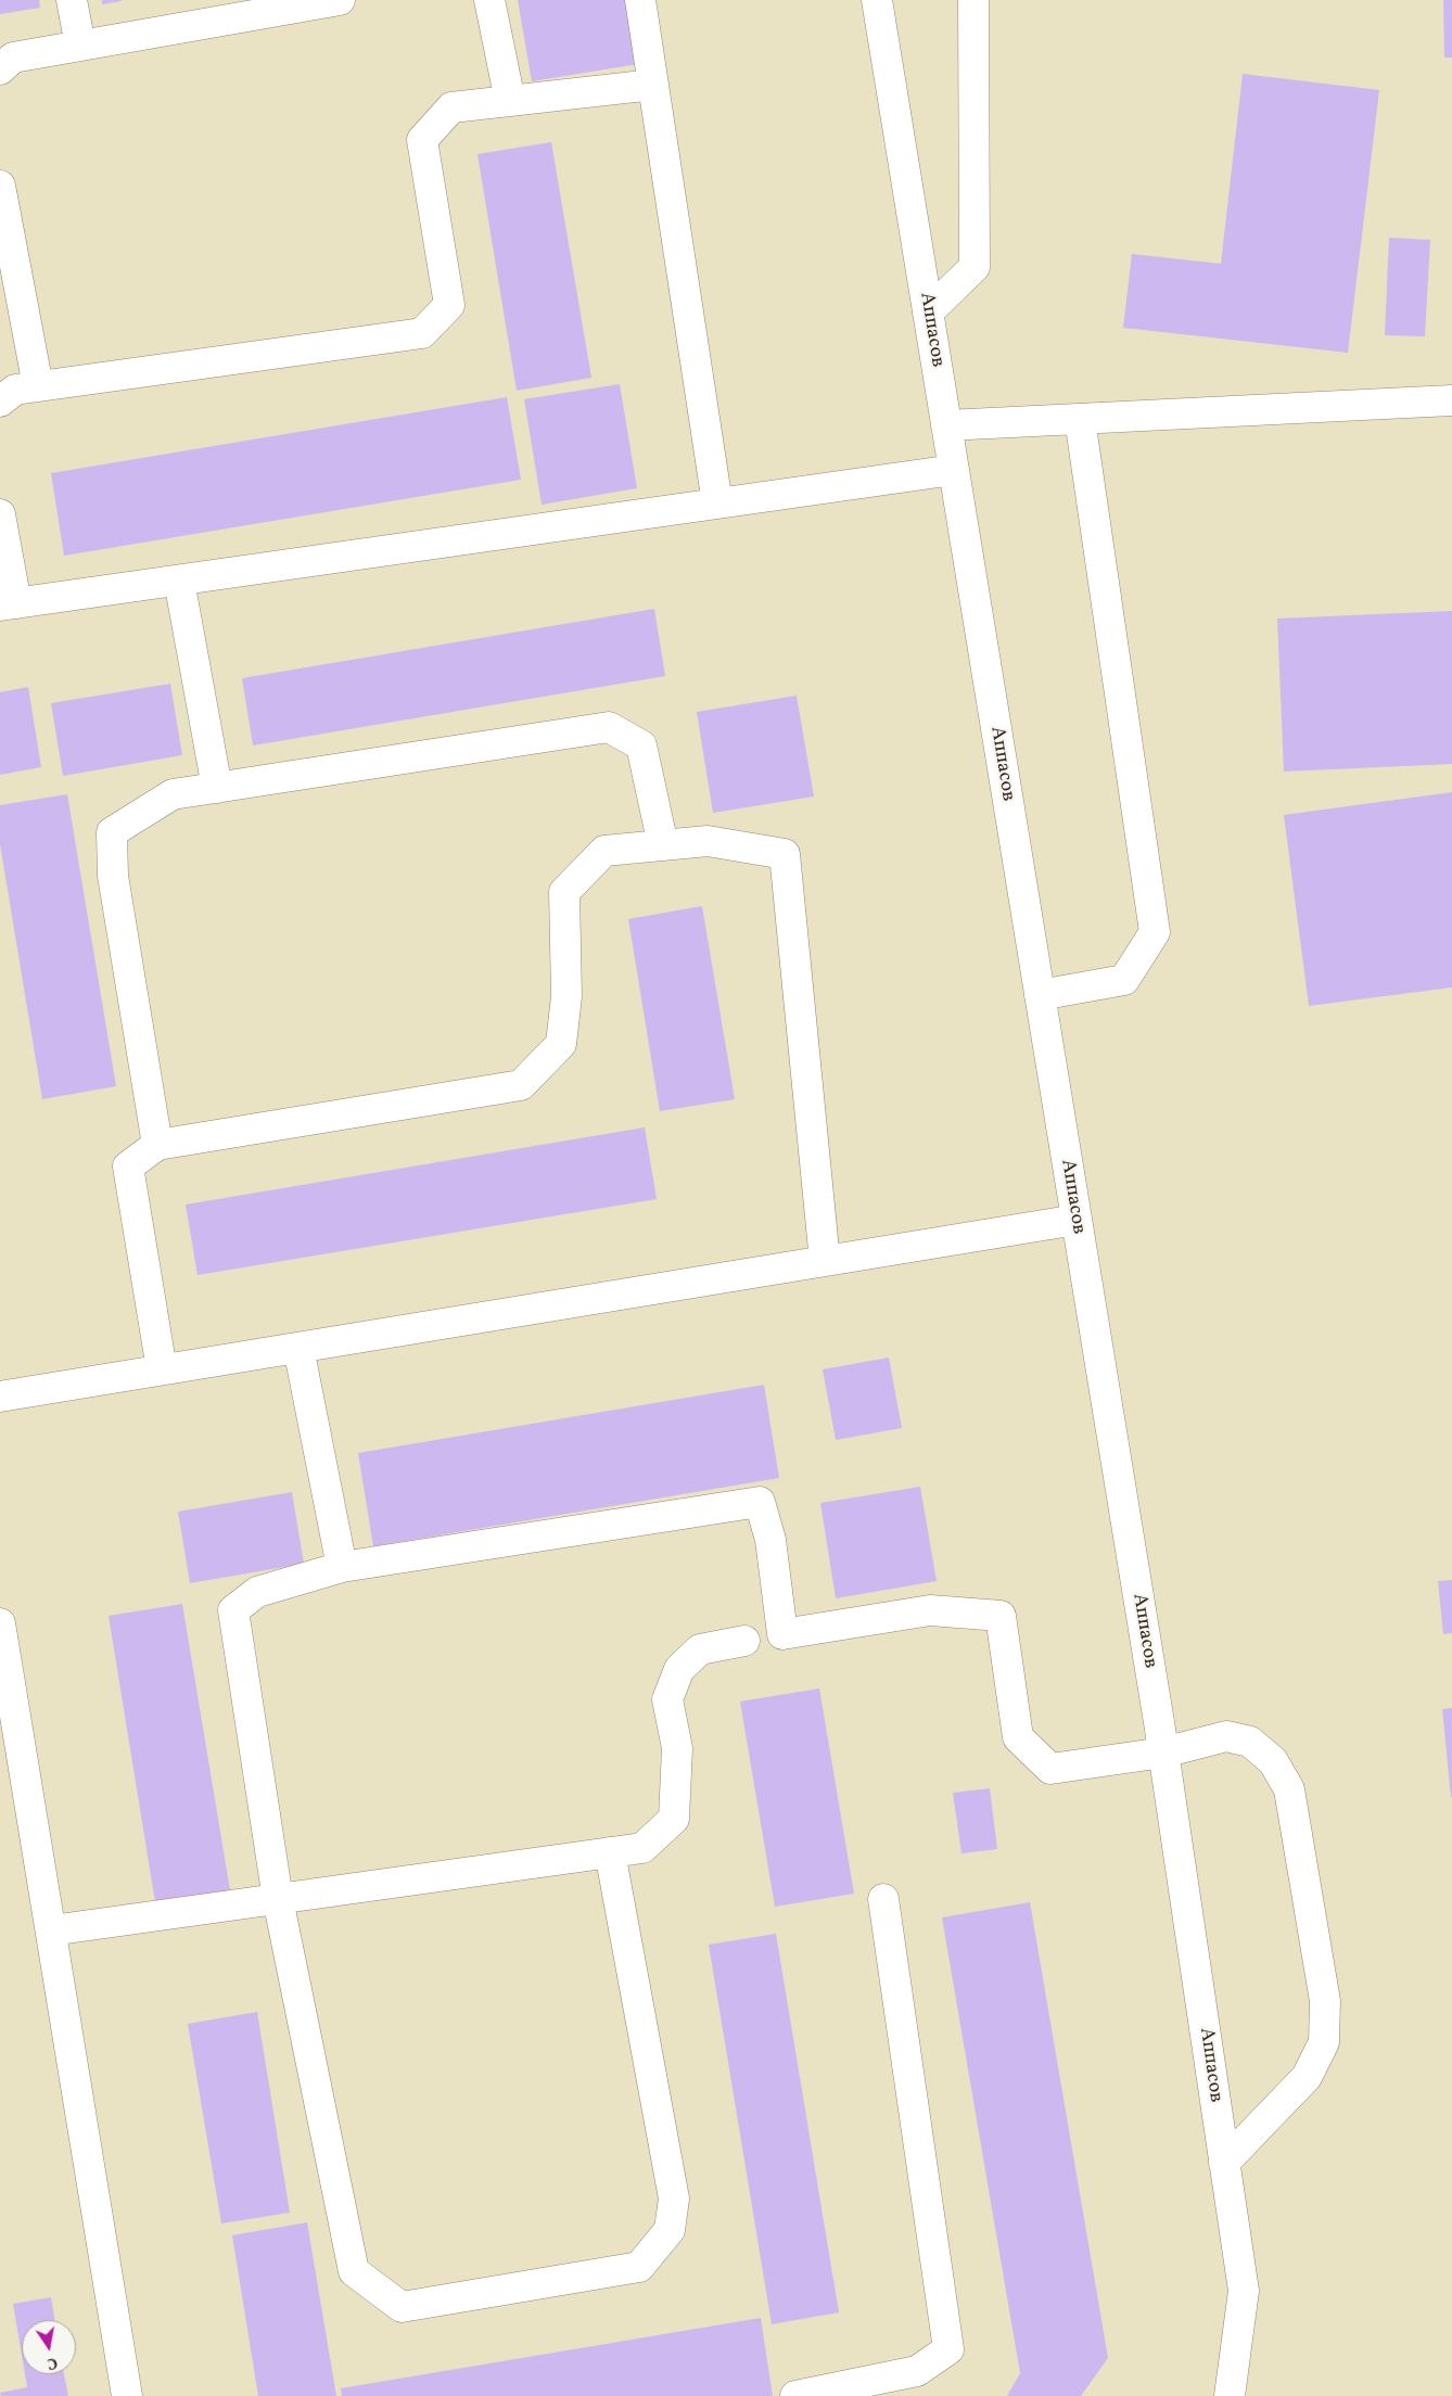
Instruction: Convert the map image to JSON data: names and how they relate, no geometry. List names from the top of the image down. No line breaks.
{"streets":{"street":["Аппасов"]},"north":"bottom"}
